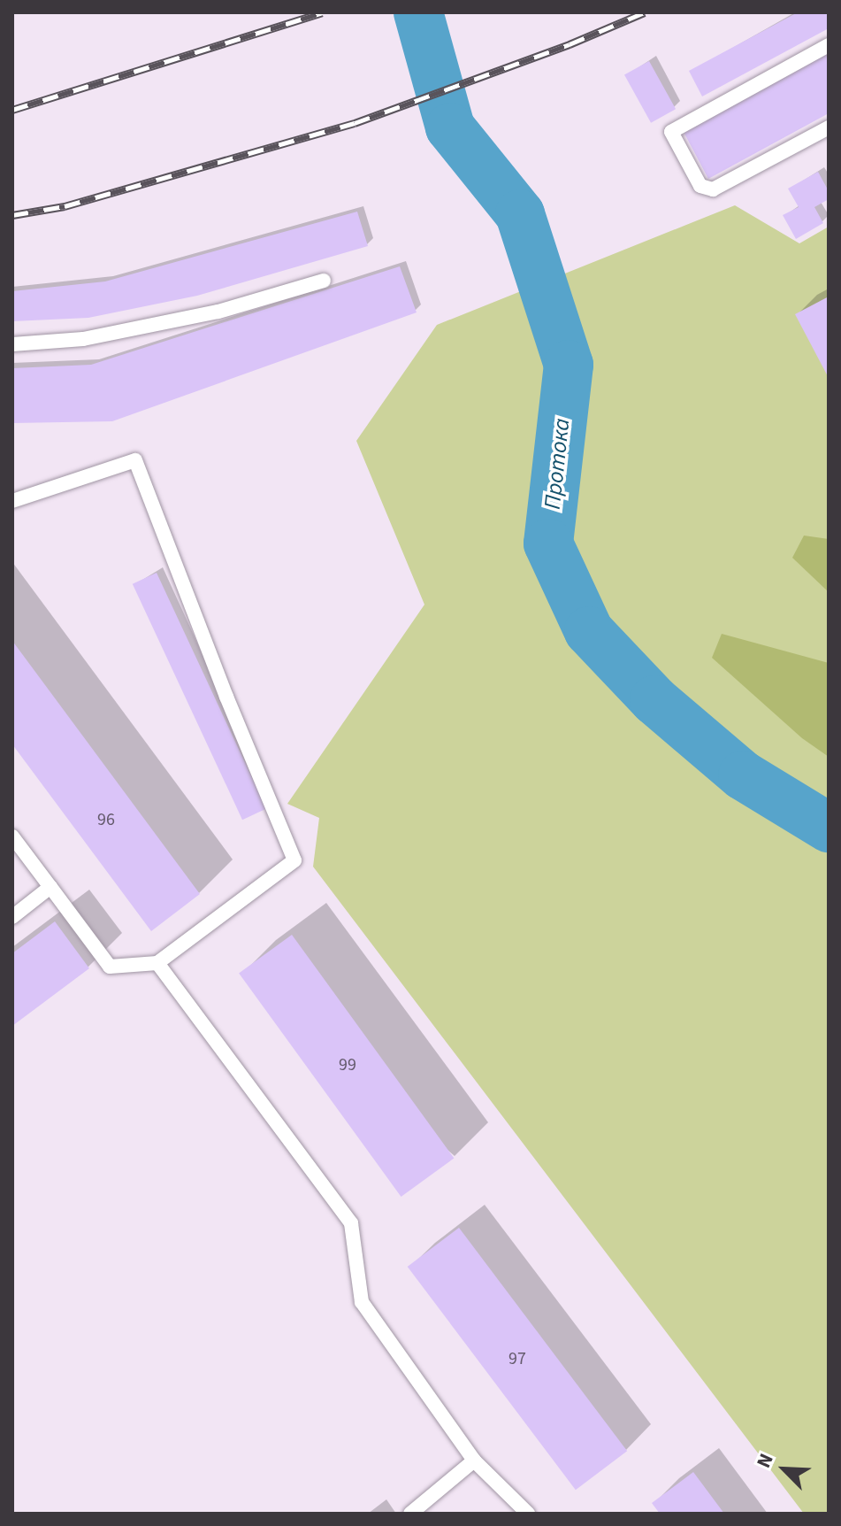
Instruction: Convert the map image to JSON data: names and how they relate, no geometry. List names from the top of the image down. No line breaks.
{"water":["Протока"],"house_numbers":["96","99","97"],"north":"top left"}
